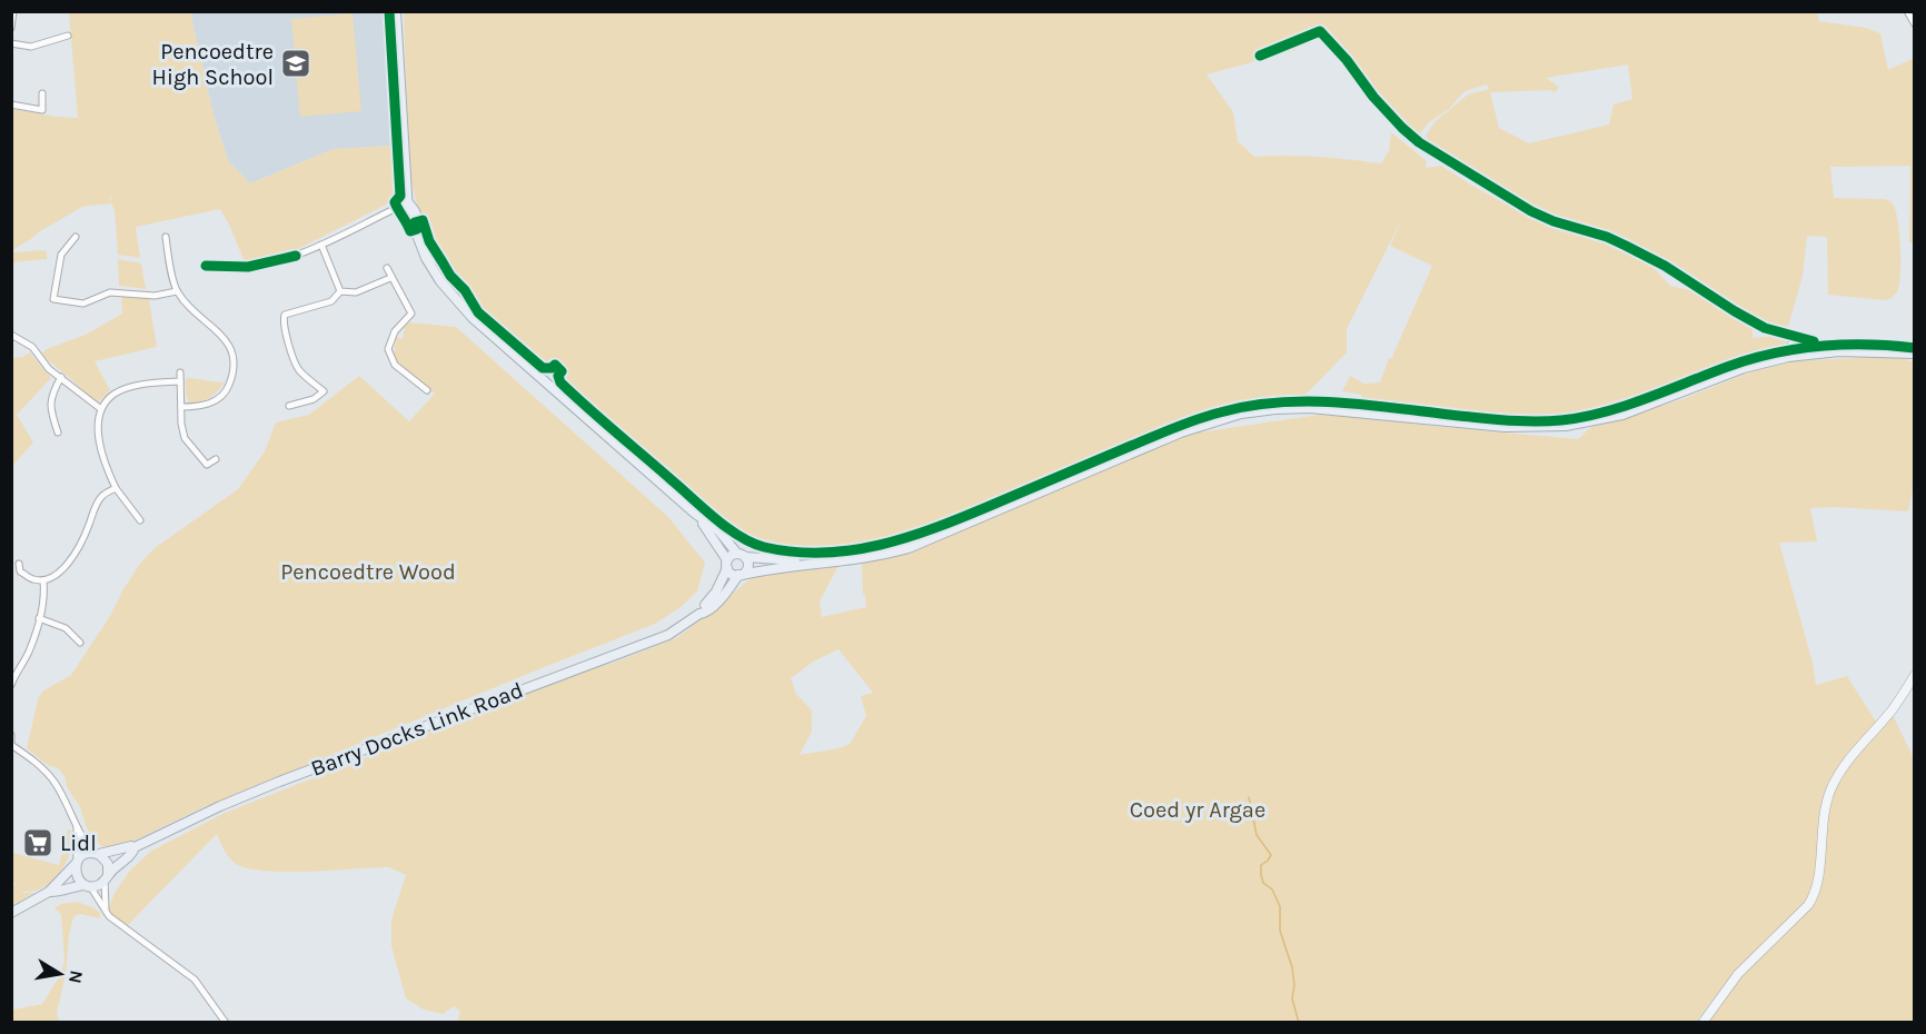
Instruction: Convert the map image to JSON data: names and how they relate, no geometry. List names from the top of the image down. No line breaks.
{"streets":{"main road":["Barry Docks Link Road"]},"parks":["Pencoedtre Wood","Coed yr Argae"],"places":{"school or university":["Pencoedtre High School"],"supermarket":["Lidl"]},"north":"right"}
